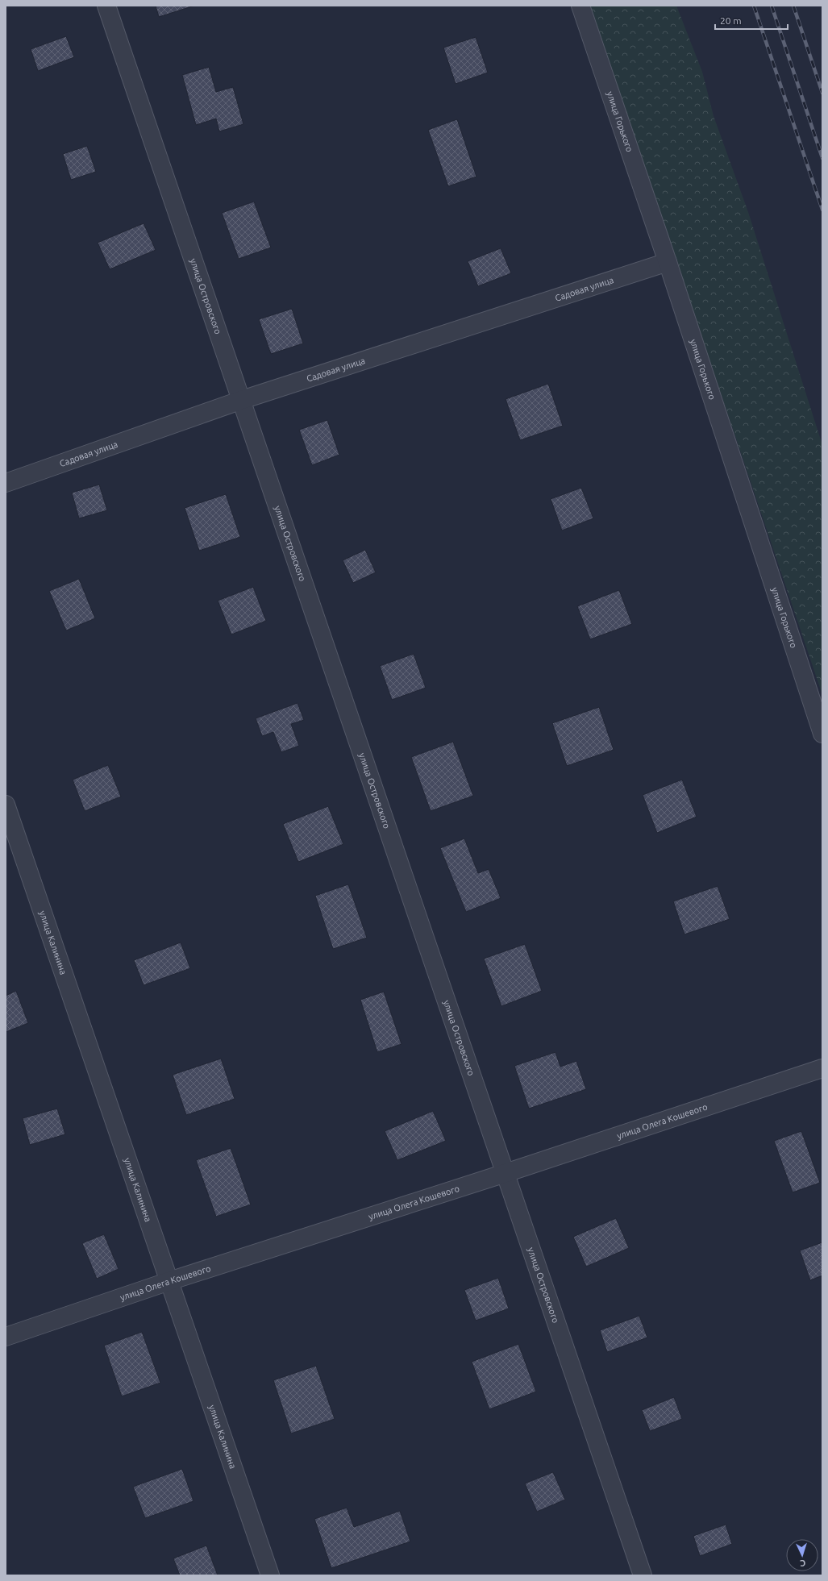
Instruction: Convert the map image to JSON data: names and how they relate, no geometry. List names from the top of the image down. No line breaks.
{"streets":{"street":["улица Горького","Садовая улица","улица Островского","улица Калинина","улица Олега Кошевого"]},"crossings":[["улица Горького","Садовая улица"],["Садовая улица","улица Островского"],["улица Островского","улица Олега Кошевого"],["улица Калинина","улица Олега Кошевого"]],"scale_bar":"20 m","north":"bottom"}
